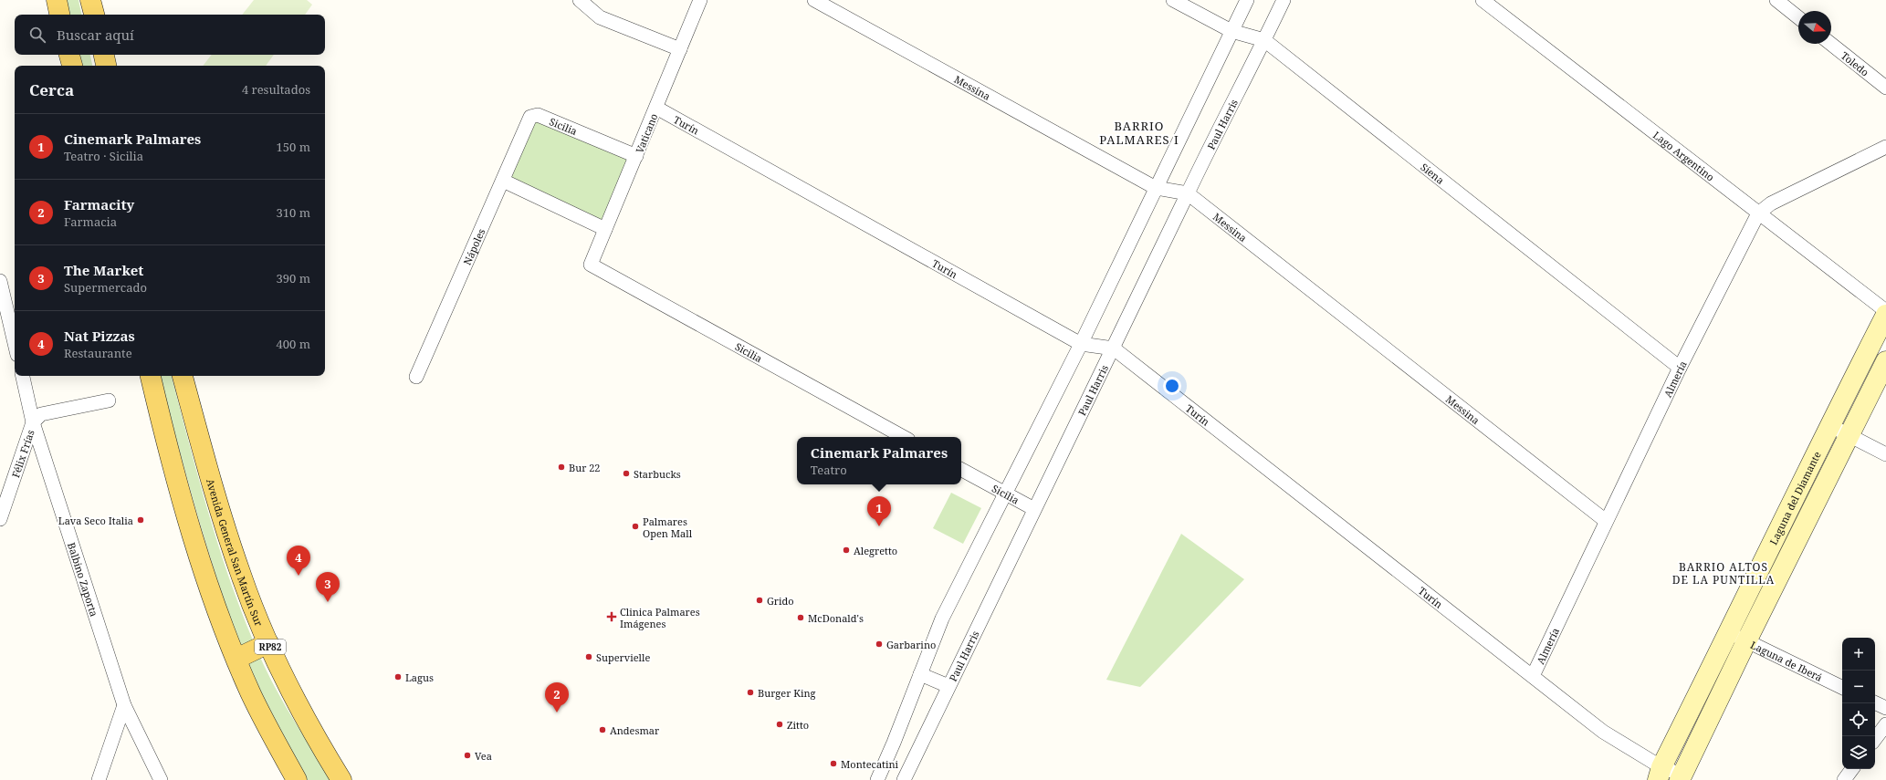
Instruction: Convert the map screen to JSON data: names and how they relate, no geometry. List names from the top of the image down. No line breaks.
{"streets":{"main road":["Avenida General San Martín Sur","RP82"],"street":["Toledo","Messina","Turín","Paul Harris","Sicilia","Vaticano","Lago Argentino","Siena","Nápoles","Almería","Félix Frías","Laguna del Diamante","Balbino Zaporta","Laguna de Iberá"]},"crossings":[["Messina","Paul Harris"],["Messina","Almería"],["Turín","Paul Harris"],["Turín","Vaticano"],["Turín","Almería"],["Turín","Laguna del Diamante"],["Paul Harris","Sicilia"],["Paul Harris","Siena"],["Sicilia","Vaticano"],["Sicilia","Nápoles"],["Lago Argentino","Almería"],["Siena","Almería"],["Félix Frías","Balbino Zaporta"],["Laguna del Diamante","Laguna de Iberá"]],"districts":["BARRIO PALMARES I","BARRIO ALTOS DE LA PUNTILLA"],"places":{"other":["Bur 22","Starbucks","Lava Seco Italia","Palmares Open Mall","Alegretto","Grido","McDonald's","Garbarino","Supervielle","Lagus","Burger King","Zitto","Andesmar","Vea","Montecatini"],"health":["Clinica Palmares Imágenes"]},"north":"right","page":{"search":"Buscar aquí","heading":["Cerca","4 resultados"],"list":[{"mark":"1","name":"Cinemark Palmares","note":"Teatro · Sicilia","value":"150 m"},{"mark":"2","name":"Farmacity","note":"Farmacia","value":"310 m"},{"mark":"3","name":"The Market","note":"Supermercado","value":"390 m"},{"mark":"4","name":"Nat Pizzas","note":"Restaurante","value":"400 m"}],"popup":["Cinemark Palmares","Teatro"],"pins":["1","4","3","2"],"map_buttons":["+","−"]}}
